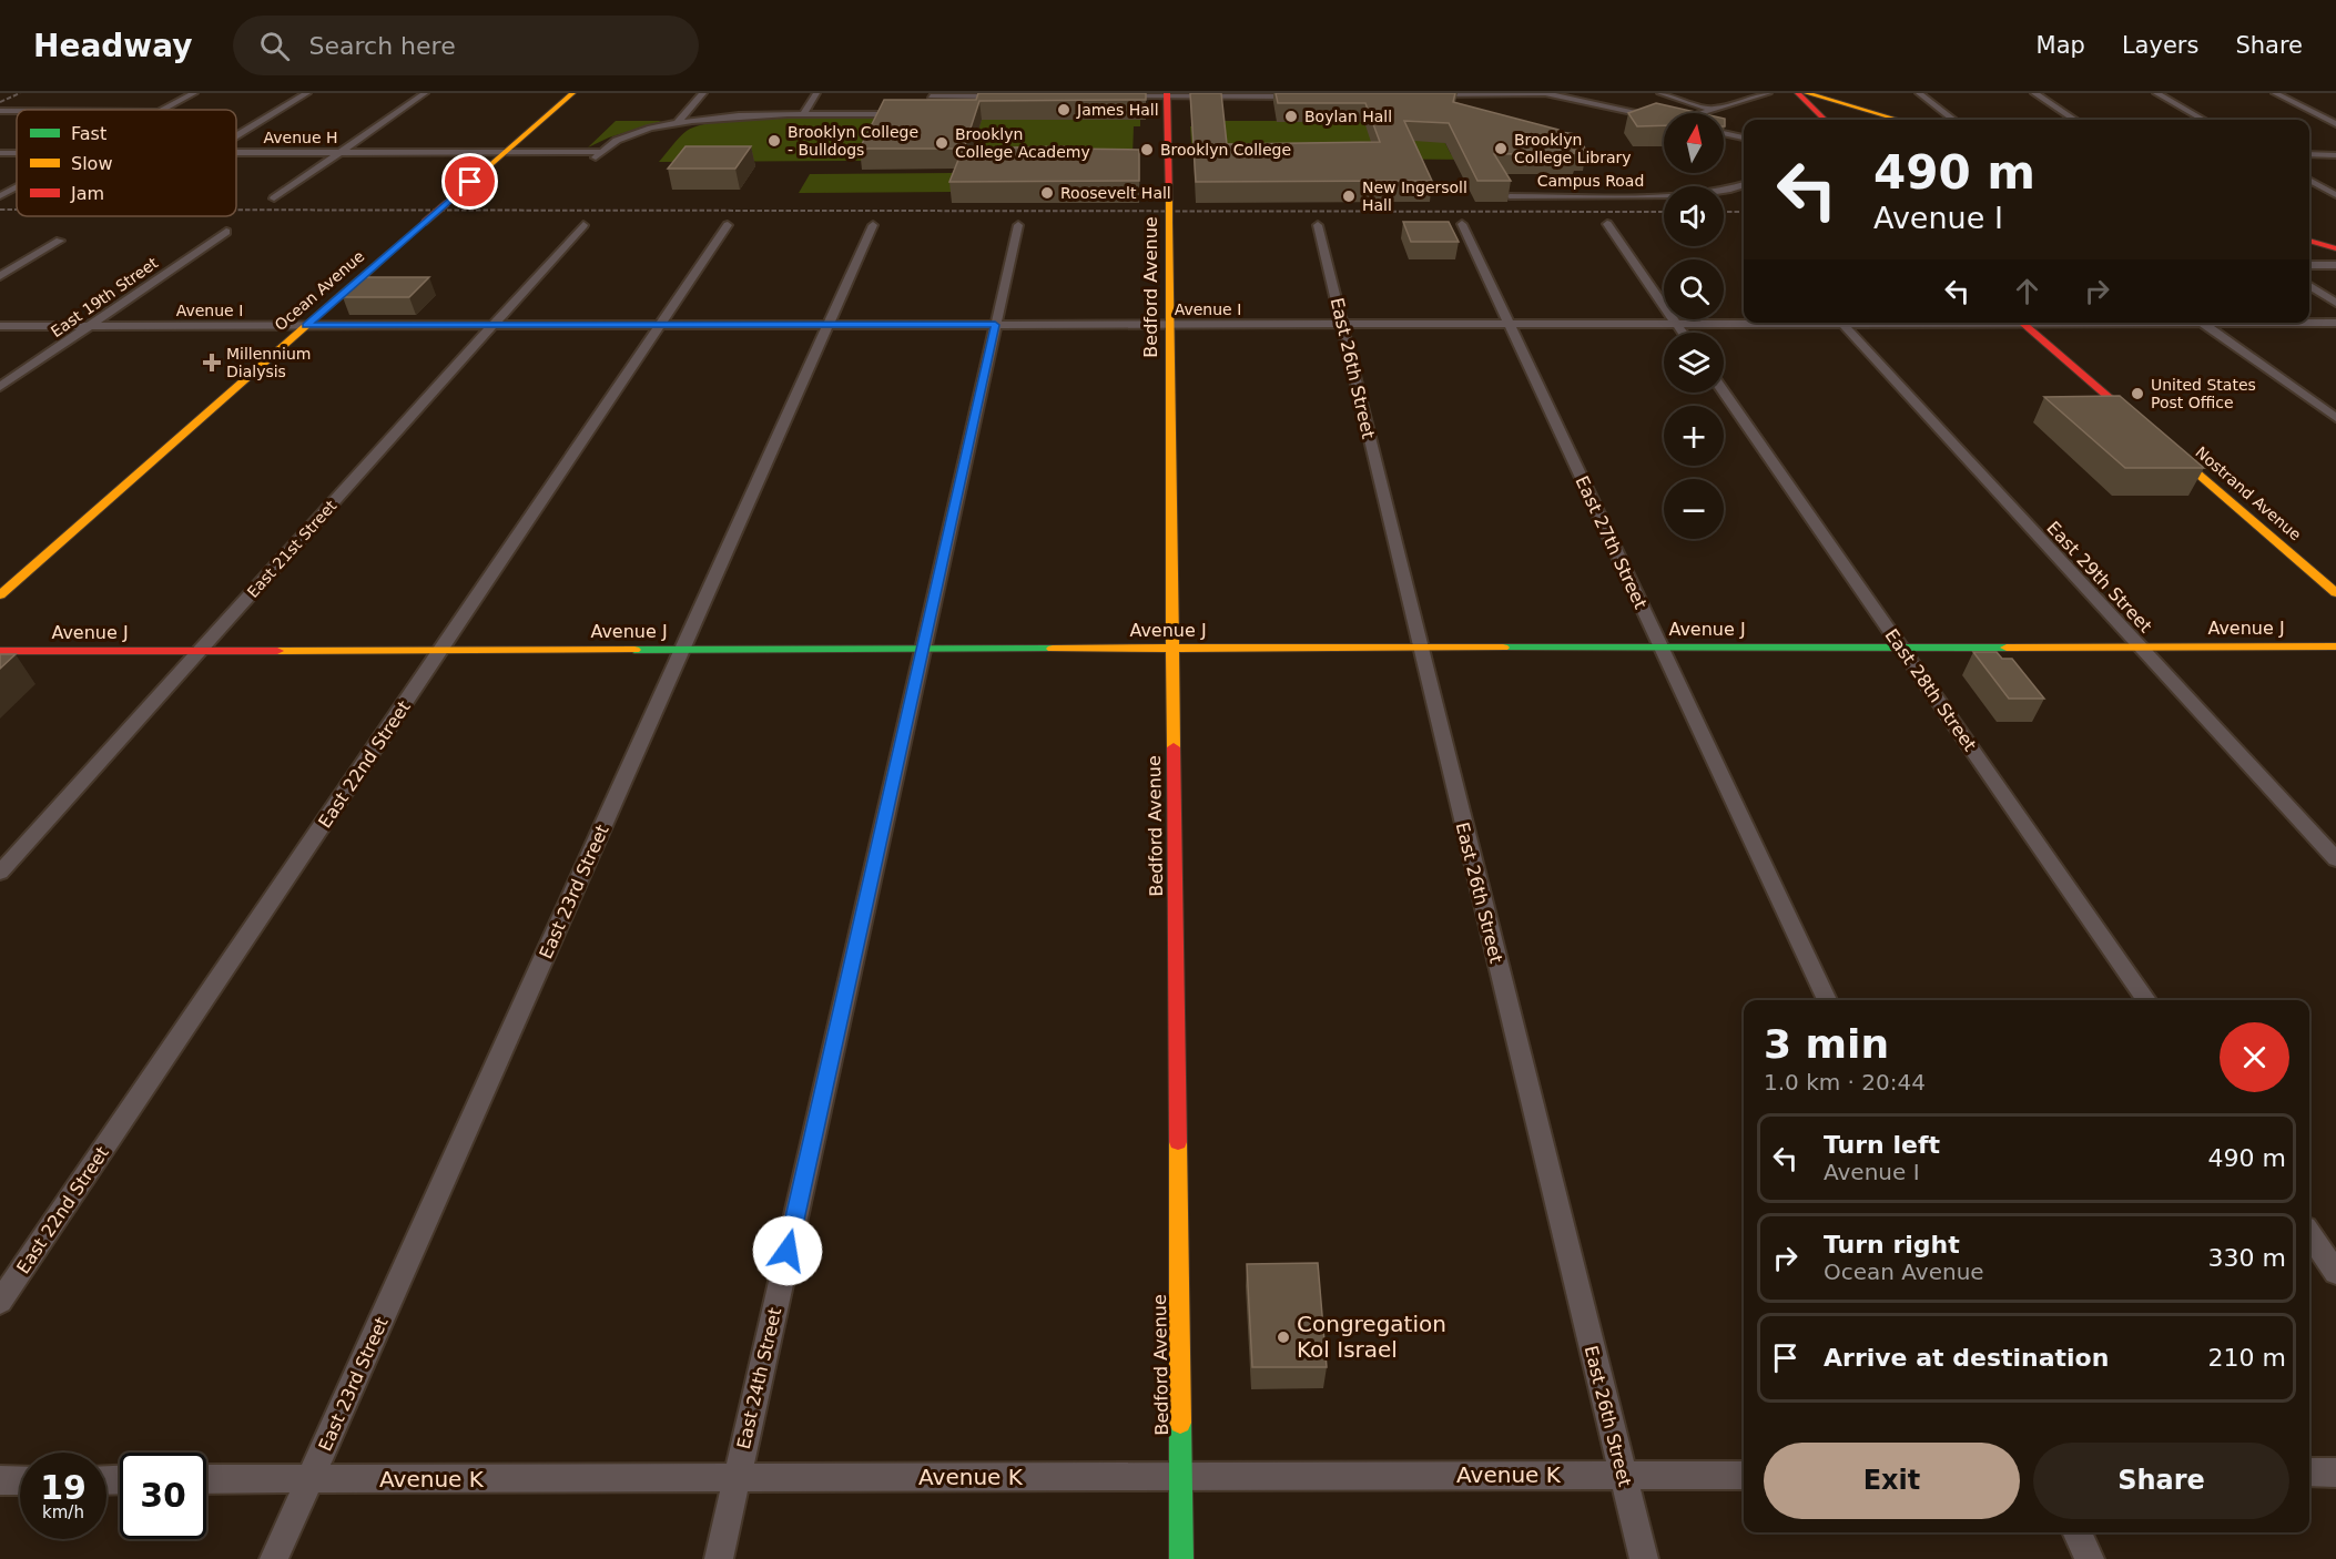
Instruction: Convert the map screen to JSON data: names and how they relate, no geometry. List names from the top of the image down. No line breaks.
{"streets":{"main road":["Bedford Avenue","Ocean Avenue","Nostrand Avenue","Avenue J"],"street":["Avenue H","Campus Road","East 19th Street","Avenue I","East 26th Street","East 27th Street","East 21st Street","East 29th Street","East 28th Street","East 22nd Street","East 23rd Street","East 24th Street","Avenue K"]},"crossings":[["Avenue H","Ocean Avenue"],["Bedford Avenue","Avenue I"],["Bedford Avenue","Avenue J"],["Bedford Avenue","Avenue K"],["Ocean Avenue","Avenue I"],["East 19th Street","Avenue I"],["Avenue I","East 26th Street"],["Avenue I","East 27th Street"],["Avenue I","East 21st Street"],["Avenue I","East 22nd Street"],["Avenue I","East 23rd Street"],["Avenue I","East 24th Street"],["East 26th Street","Avenue J"],["East 26th Street","Avenue K"],["East 27th Street","Avenue J"],["East 21st Street","Avenue J"],["East 29th Street","Avenue J"],["Avenue J","East 28th Street"],["Avenue J","East 22nd Street"],["Avenue J","East 23rd Street"],["Avenue J","East 24th Street"],["East 23rd Street","Avenue K"],["East 24th Street","Avenue K"]],"places":{"other":["James Hall","Boylan Hall","Brooklyn College - Bulldogs","Brooklyn College Academy","Brooklyn College Library","Brooklyn College","Roosevelt Hall","New Ingersoll Hall","United States Post Office","Congregation Kol Israel"],"health":["Millennium Dialysis"]},"legend":["Fast","Slow","Jam"],"north":"top","page":{"header":"Headway","search":"Search here","nav":["Map","Layers","Share"],"map_buttons":["+","−"],"turn":["490 m","Avenue I"],"heading":["3 min","1.0 km · 20:44"],"list":[{"name":"Turn left","note":"Avenue I","value":"490 m"},{"name":"Turn right","note":"Ocean Avenue","value":"330 m"},{"name":"Arrive at destination","value":"210 m"}],"buttons":["Exit","Share"],"speed":"19 km/h","limit":"30"}}
